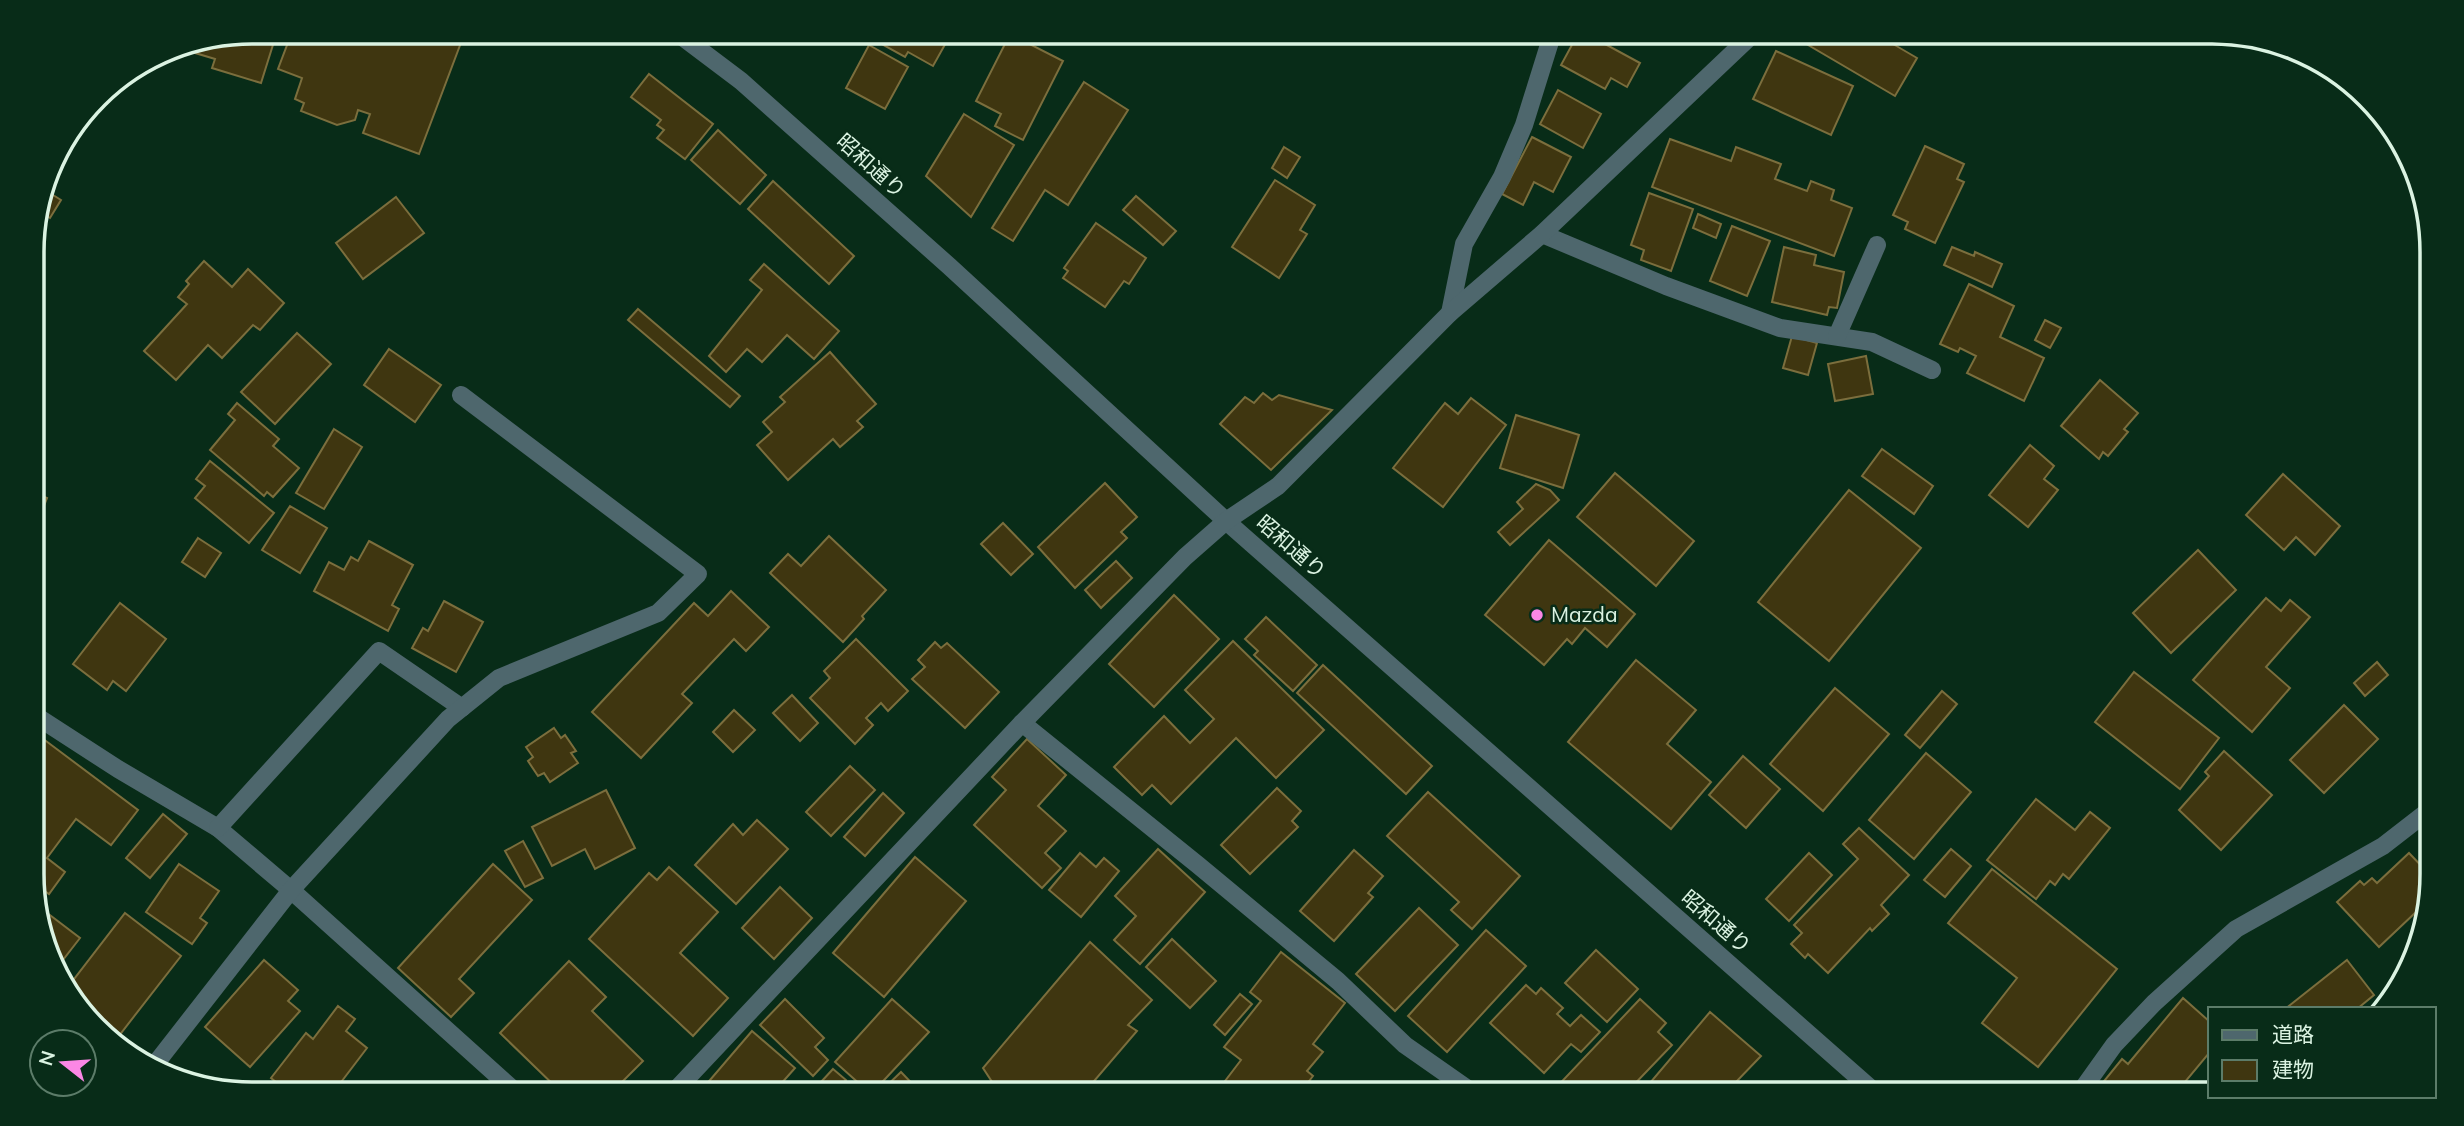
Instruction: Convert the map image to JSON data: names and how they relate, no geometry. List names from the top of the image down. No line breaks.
{"streets":{"street":["昭和通り"]},"places":["Mazda"],"legend":["道路","建物"],"north":"left"}
